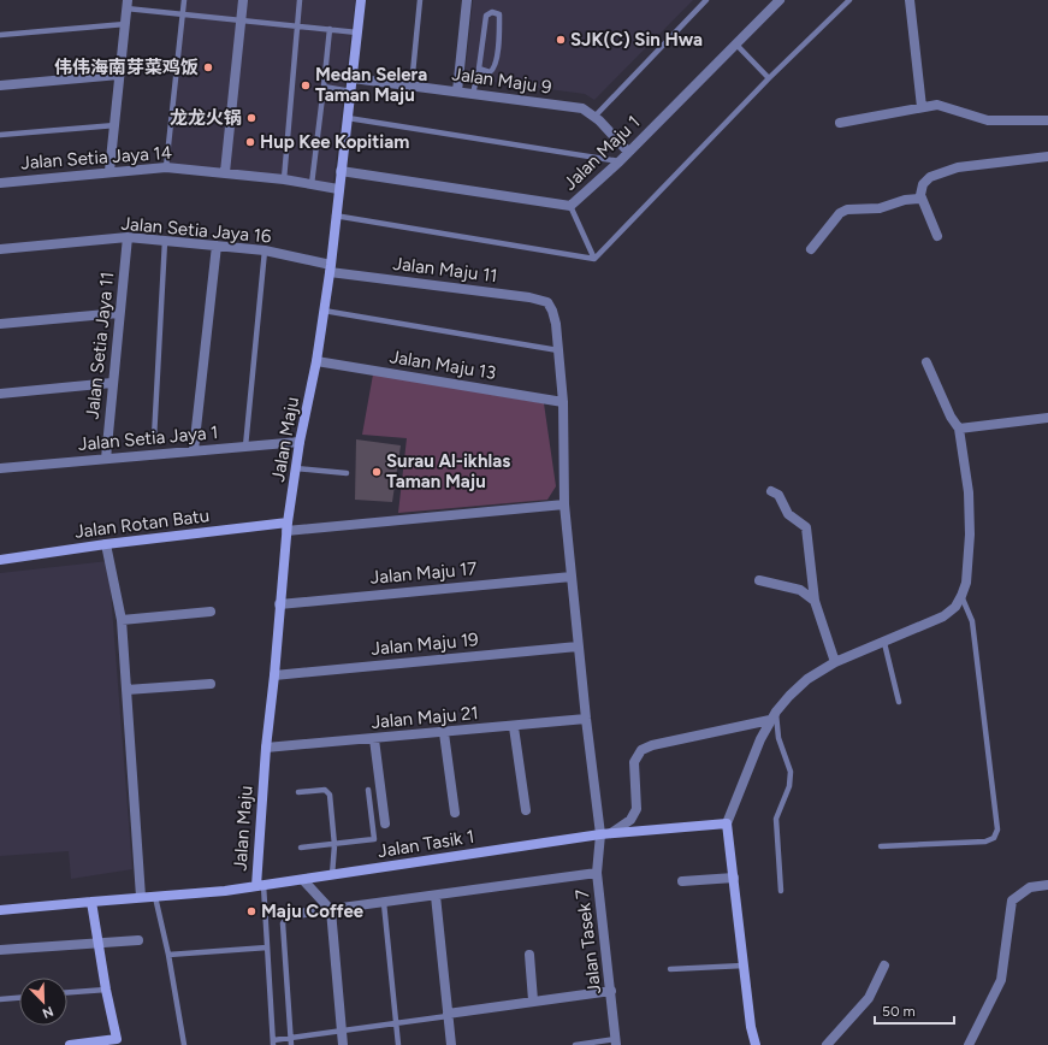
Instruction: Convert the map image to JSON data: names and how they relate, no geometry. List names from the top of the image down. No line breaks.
{"streets":{"street":["Jalan Maju 9","Jalan Maju 1","Jalan Setia Jaya 14","Jalan Setia Jaya 16","Jalan Maju 11","Jalan Setia Jaya 11","Jalan Maju 13","Jalan Setia Jaya 1","Jalan Maju","Jalan Rotan Batu","Jalan Maju 17","Jalan Maju 19","Jalan Maju 21","Jalan Tasik 1","Jalan Tasek 7"]},"crossings":[["Jalan Maju 9","Jalan Maju 1"],["Jalan Maju 9","Jalan Maju"],["Jalan Maju 1","Jalan Maju"],["Jalan Setia Jaya 14","Jalan Maju"],["Jalan Setia Jaya 16","Jalan Maju 11"],["Jalan Setia Jaya 16","Jalan Setia Jaya 11"],["Jalan Setia Jaya 16","Jalan Maju"],["Jalan Maju 11","Jalan Maju"],["Jalan Maju 11","Jalan Tasek 7"],["Jalan Setia Jaya 11","Jalan Setia Jaya 1"],["Jalan Maju 13","Jalan Maju"],["Jalan Maju 13","Jalan Tasek 7"],["Jalan Setia Jaya 1","Jalan Maju"],["Jalan Maju","Jalan Rotan Batu"],["Jalan Maju","Jalan Maju 17"],["Jalan Maju","Jalan Maju 19"],["Jalan Maju","Jalan Maju 21"],["Jalan Maju","Jalan Tasik 1"],["Jalan Maju 17","Jalan Tasek 7"],["Jalan Maju 19","Jalan Tasek 7"],["Jalan Maju 21","Jalan Tasek 7"],["Jalan Tasik 1","Jalan Tasek 7"]],"places":["SJK(C) Sin Hwa","伟伟海南芽菜鸡饭","Medan Selera Taman Maju","龙龙火锅","Hup Kee Kopitiam","Surau Al-ikhlas Taman Maju","Maju Coffee"],"scale_bar":"50 m","north":"bottom right"}
